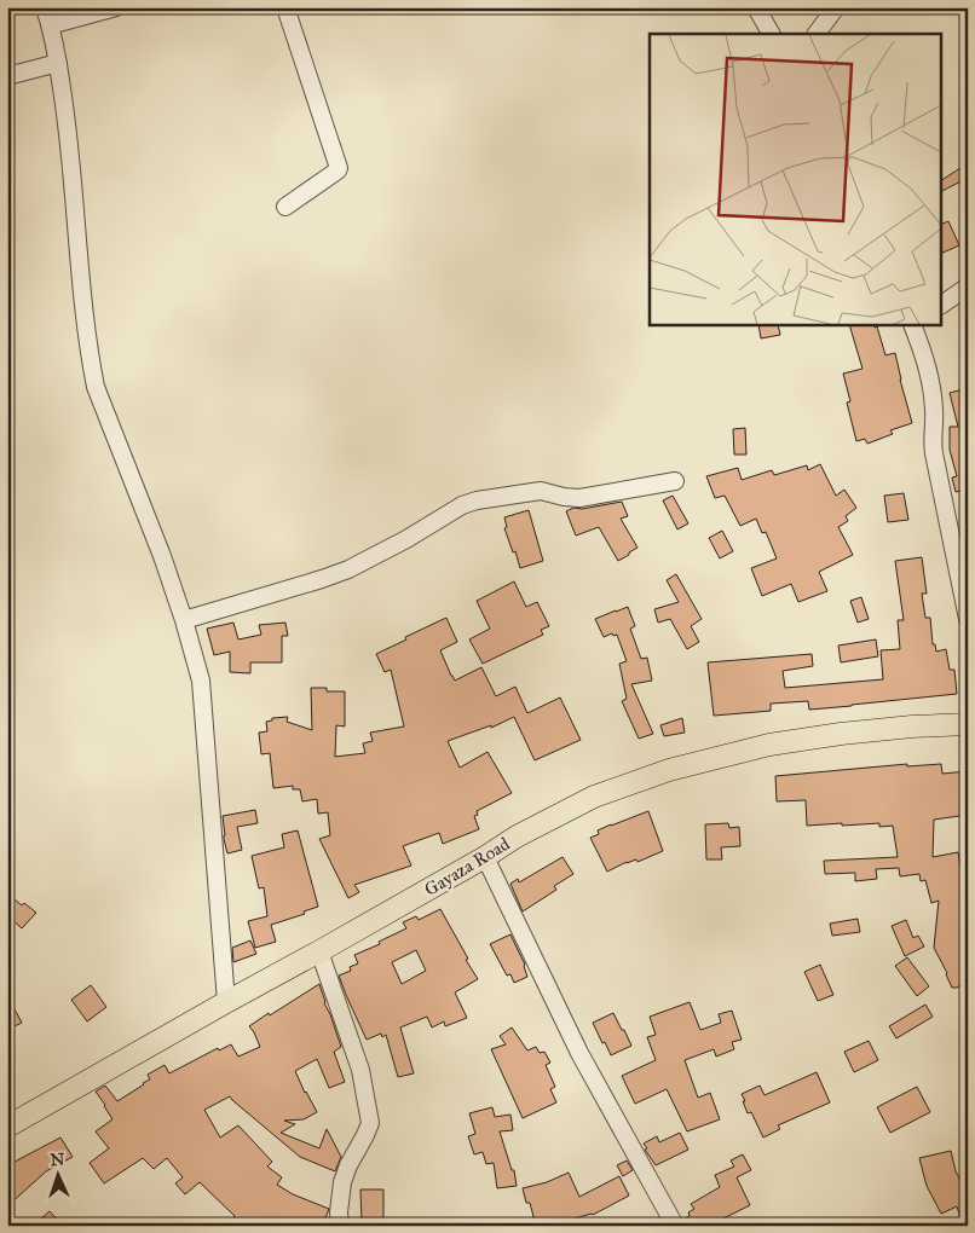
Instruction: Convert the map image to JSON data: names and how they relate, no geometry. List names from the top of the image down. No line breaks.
{"streets":{"main road":["Gayaza Road"]},"north":"top"}
